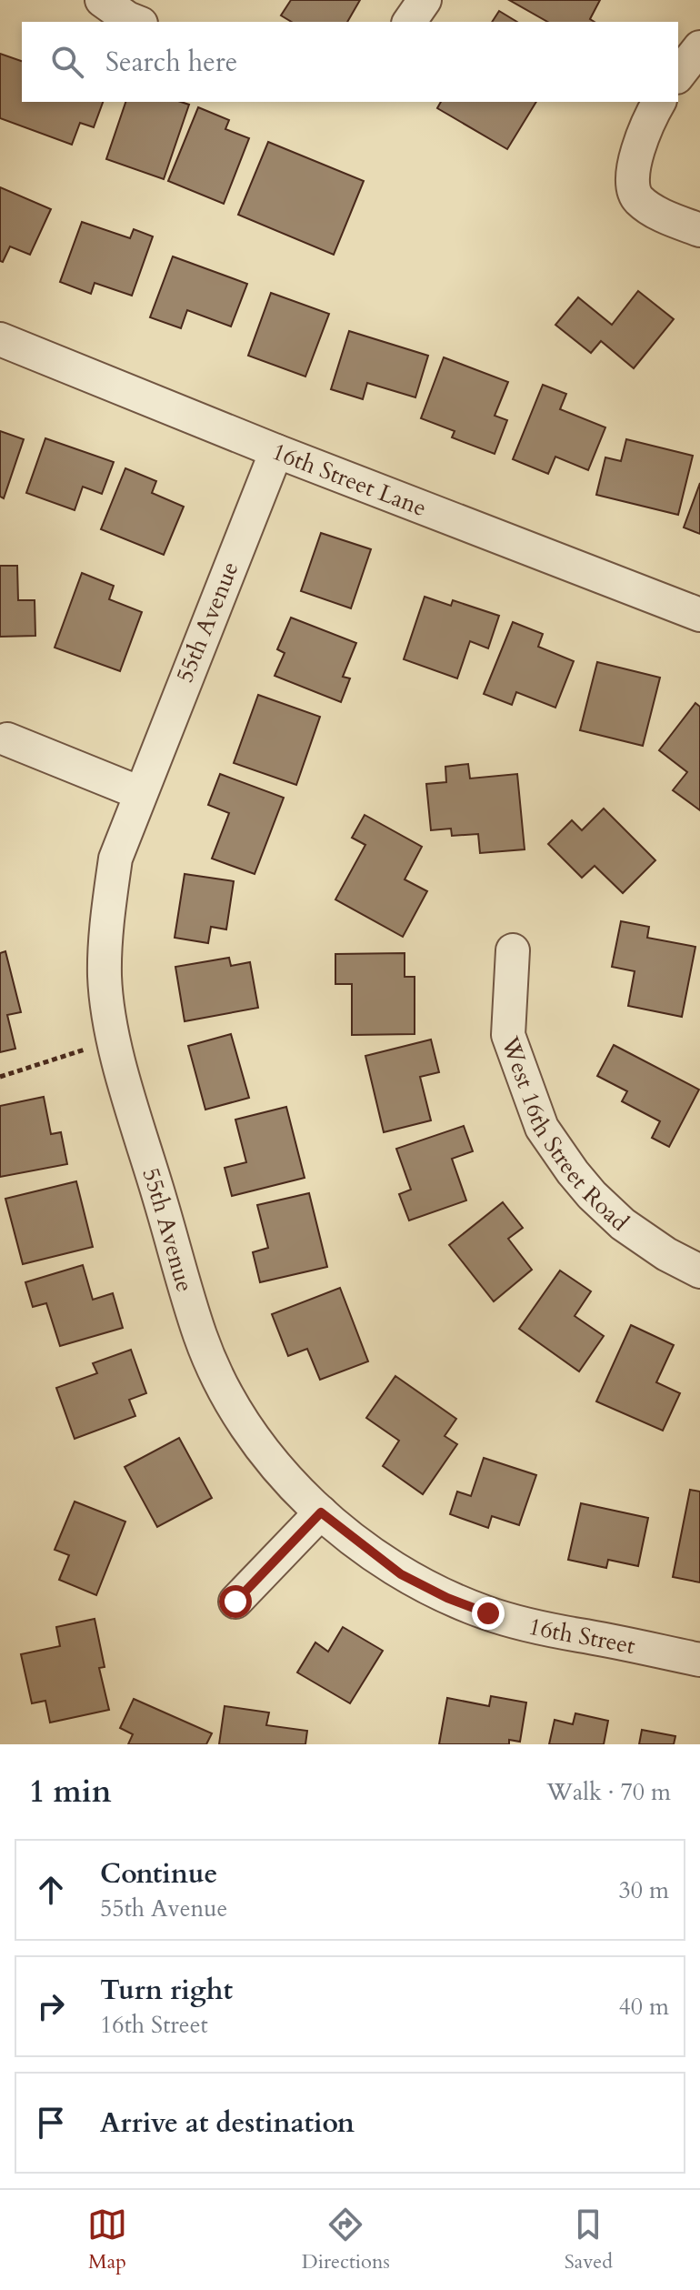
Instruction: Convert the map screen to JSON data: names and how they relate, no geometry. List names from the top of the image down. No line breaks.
{"streets":{"street":["16th Street Lane","55th Avenue","West 16th Street Road","16th Street"]},"crossings":[["16th Street Lane","55th Avenue"],["55th Avenue","16th Street"]],"page":{"search":"Search here","heading":["1 min","Walk · 70 m"],"list":[["Continue","55th Avenue","30 m"],["Turn right","16th Street","40 m"],"Arrive at destination"],"nav":["Map","Directions","Saved"]}}
